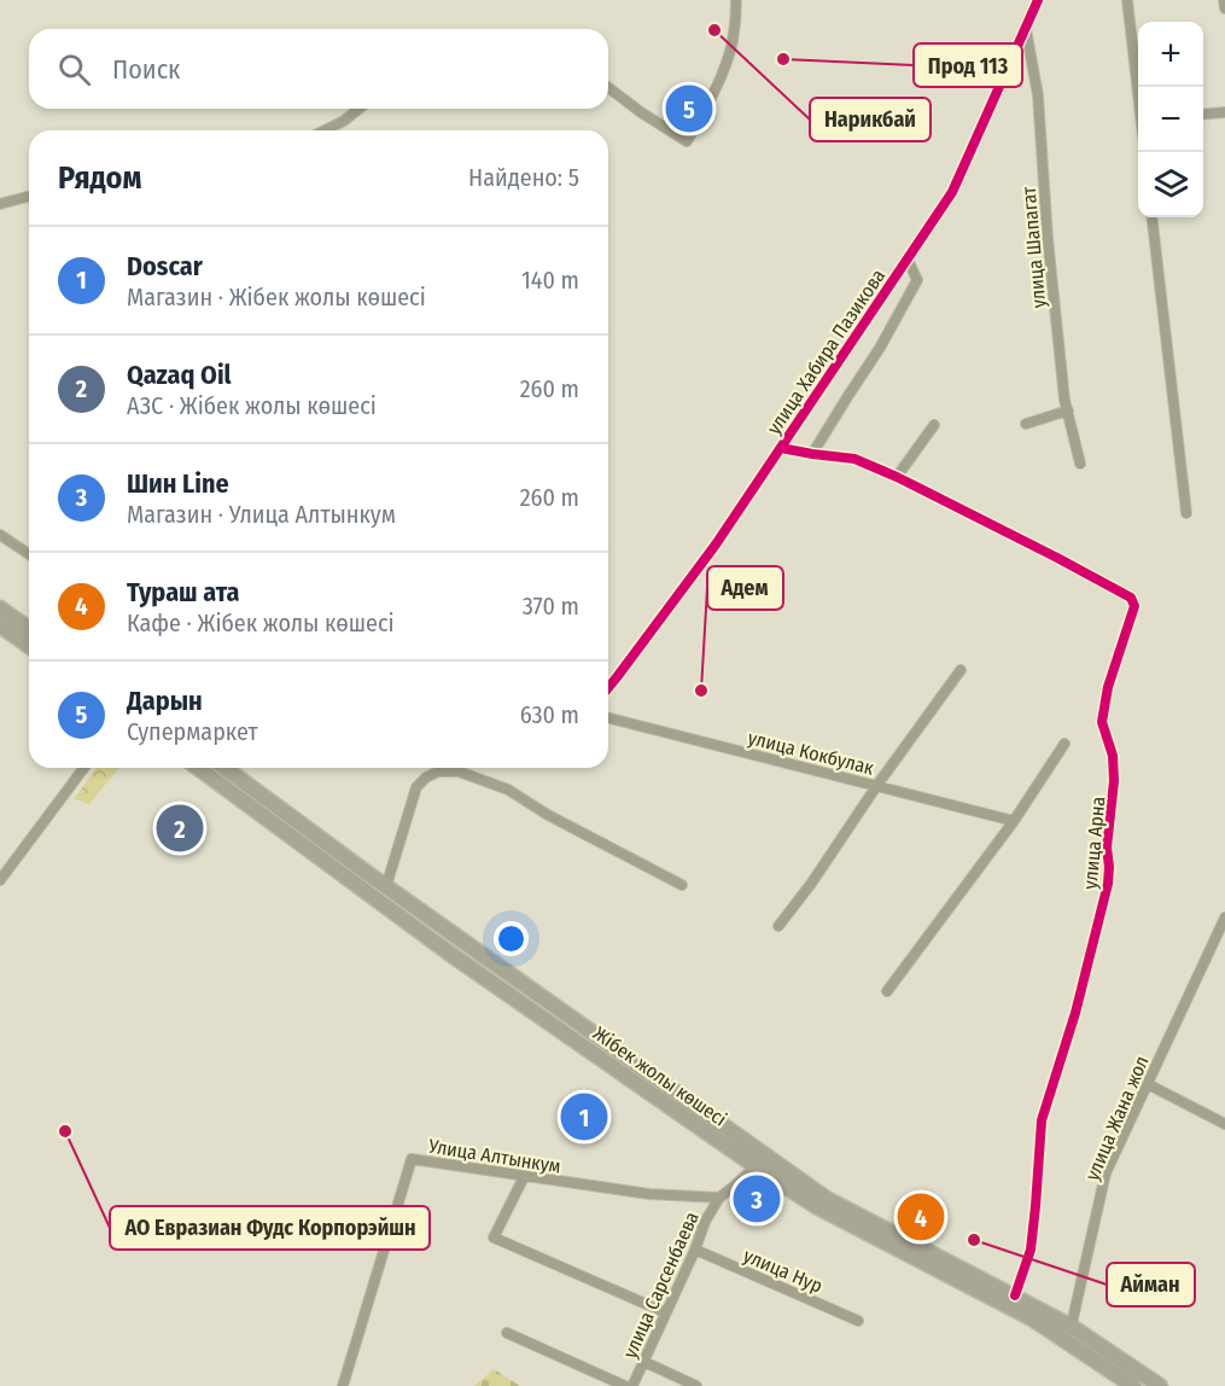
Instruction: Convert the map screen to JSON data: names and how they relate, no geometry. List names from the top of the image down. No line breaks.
{"streets":{"main road":["Жібек жолы көшесі"],"street":["улица Шапагат","улица Хабира Пазикова","улица Кокбулак","улица Арна","улица Жана жол","Улица Алтынкум","улица Нур","улица Сарсенбаева"]},"crossings":[["улица Шапагат","улица Хабира Пазикова"],["улица Хабира Пазикова","улица Арна"],["улица Арна","Жібек жолы көшесі"],["Жібек жолы көшесі","улица Жана жол"],["Улица Алтынкум","улица Сарсенбаева"],["улица Нур","улица Сарсенбаева"]],"places":["Нарикбай","Прод 113","Адем","АО Евразиан Фудс Корпорэйшн","Айман"],"page":{"map_buttons":["+","−"],"search":"Поиск","pins":["5","2","1","3","4"],"heading":["Рядом","Найдено: 5"],"list":[{"mark":"1","name":"Doscar","note":"Магазин · Жібек жолы көшесі","value":"140 m"},{"mark":"2","name":"Qazaq Oil","note":"АЗС · Жібек жолы көшесі","value":"260 m"},{"mark":"3","name":"Шин Line","note":"Магазин · Улица Алтынкум","value":"260 m"},{"mark":"4","name":"Тураш ата","note":"Кафе · Жібек жолы көшесі","value":"370 m"},{"mark":"5","name":"Дарын","note":"Супермаркет","value":"630 m"}]}}
